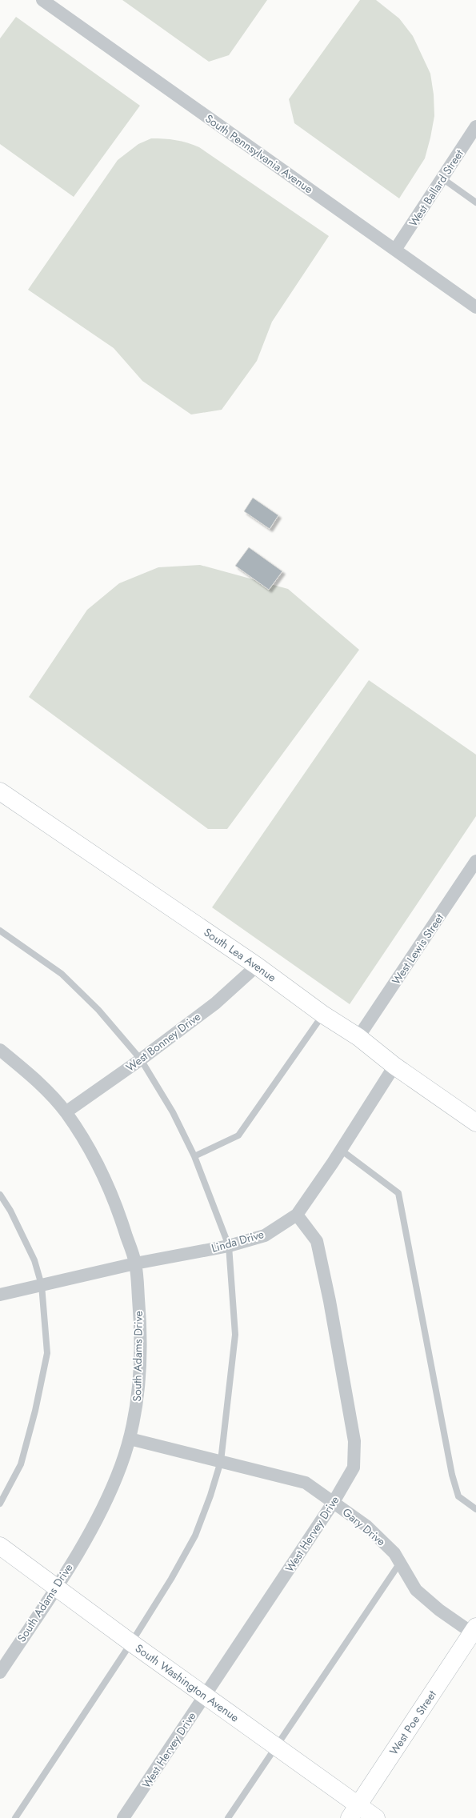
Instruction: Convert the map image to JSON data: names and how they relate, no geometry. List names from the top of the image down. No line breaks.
{"streets":{"street":["South Pennsylvania Avenue","West Ballard Street","West Lewis Street","South Lea Avenue","West Bonney Drive","Linda Drive","South Adams Drive","Gary Drive","West Hervey Drive","South Washington Avenue","West Poe Street"]},"crossings":[["South Pennsylvania Avenue","West Ballard Street"],["West Lewis Street","South Lea Avenue"],["South Lea Avenue","West Bonney Drive"],["South Lea Avenue","Linda Drive"],["West Bonney Drive","South Adams Drive"],["Linda Drive","South Adams Drive"],["Linda Drive","West Hervey Drive"],["South Adams Drive","Gary Drive"],["South Adams Drive","South Washington Avenue"],["Gary Drive","West Hervey Drive"],["Gary Drive","West Poe Street"],["West Hervey Drive","South Washington Avenue"],["South Washington Avenue","West Poe Street"]]}
